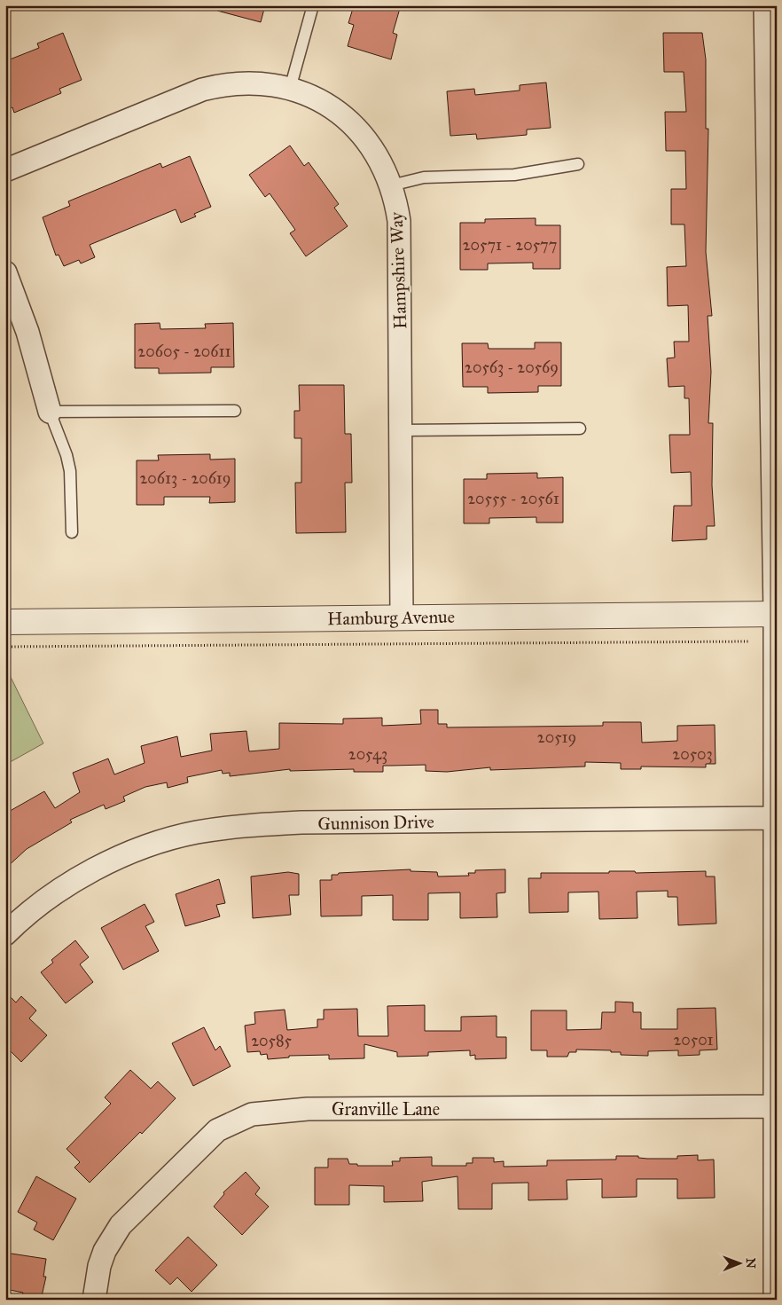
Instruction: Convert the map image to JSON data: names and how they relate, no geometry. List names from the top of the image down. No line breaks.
{"streets":{"street":["Hampshire Way","Hamburg Avenue","Gunnison Drive","Granville Lane"]},"crossings":[["Hampshire Way","Hamburg Avenue"]],"house_numbers":["20571 - 20577","20605 - 20611","20563 - 20569","20613 - 20619","20555 - 20561","20519","20543","20503","20501","20585"],"north":"right"}
